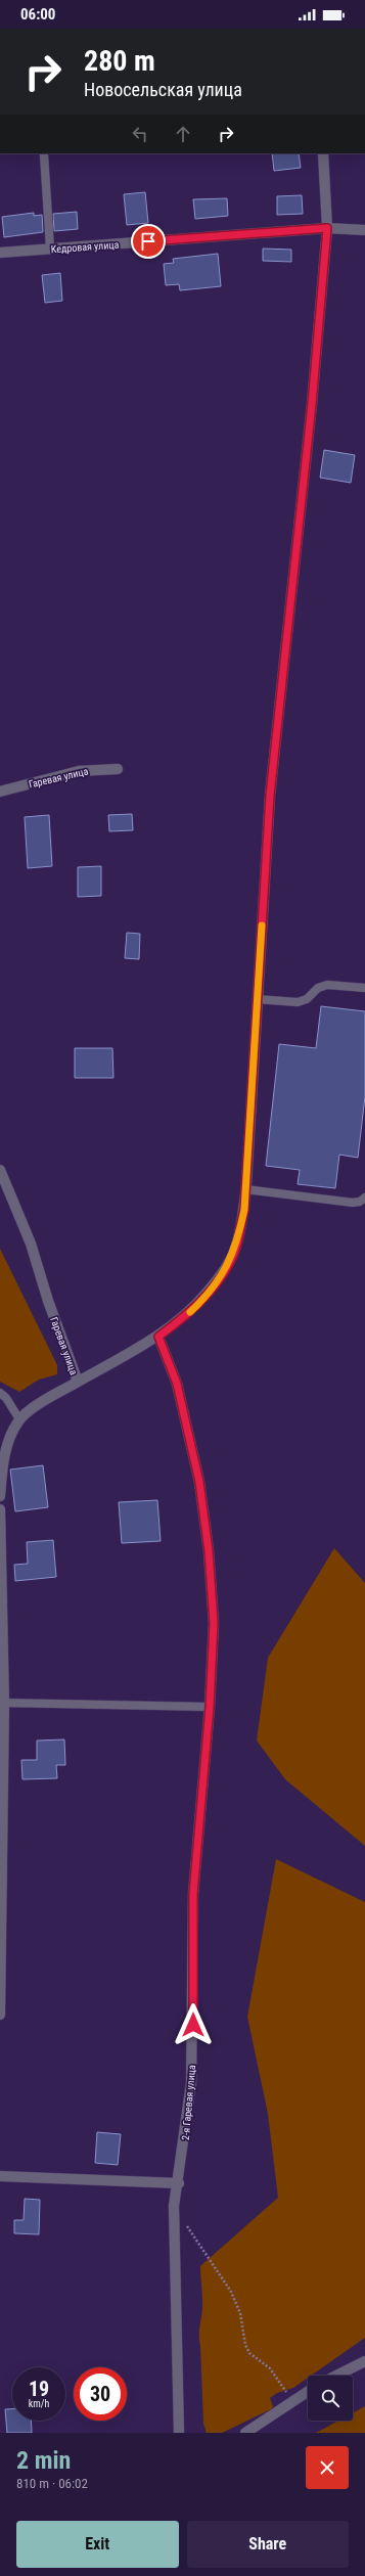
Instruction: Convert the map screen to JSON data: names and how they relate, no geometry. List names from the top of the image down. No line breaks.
{"streets":{"street":["Кедровая улица","Гаревая улица","2-я Гаревая улица"]},"page":{"status":"06:00","turn":["280 m","Новосельская улица"],"speed":"19 km/h","limit":"30","heading":["2 min","810 m · 06:02"],"buttons":["Exit","Share"]}}
